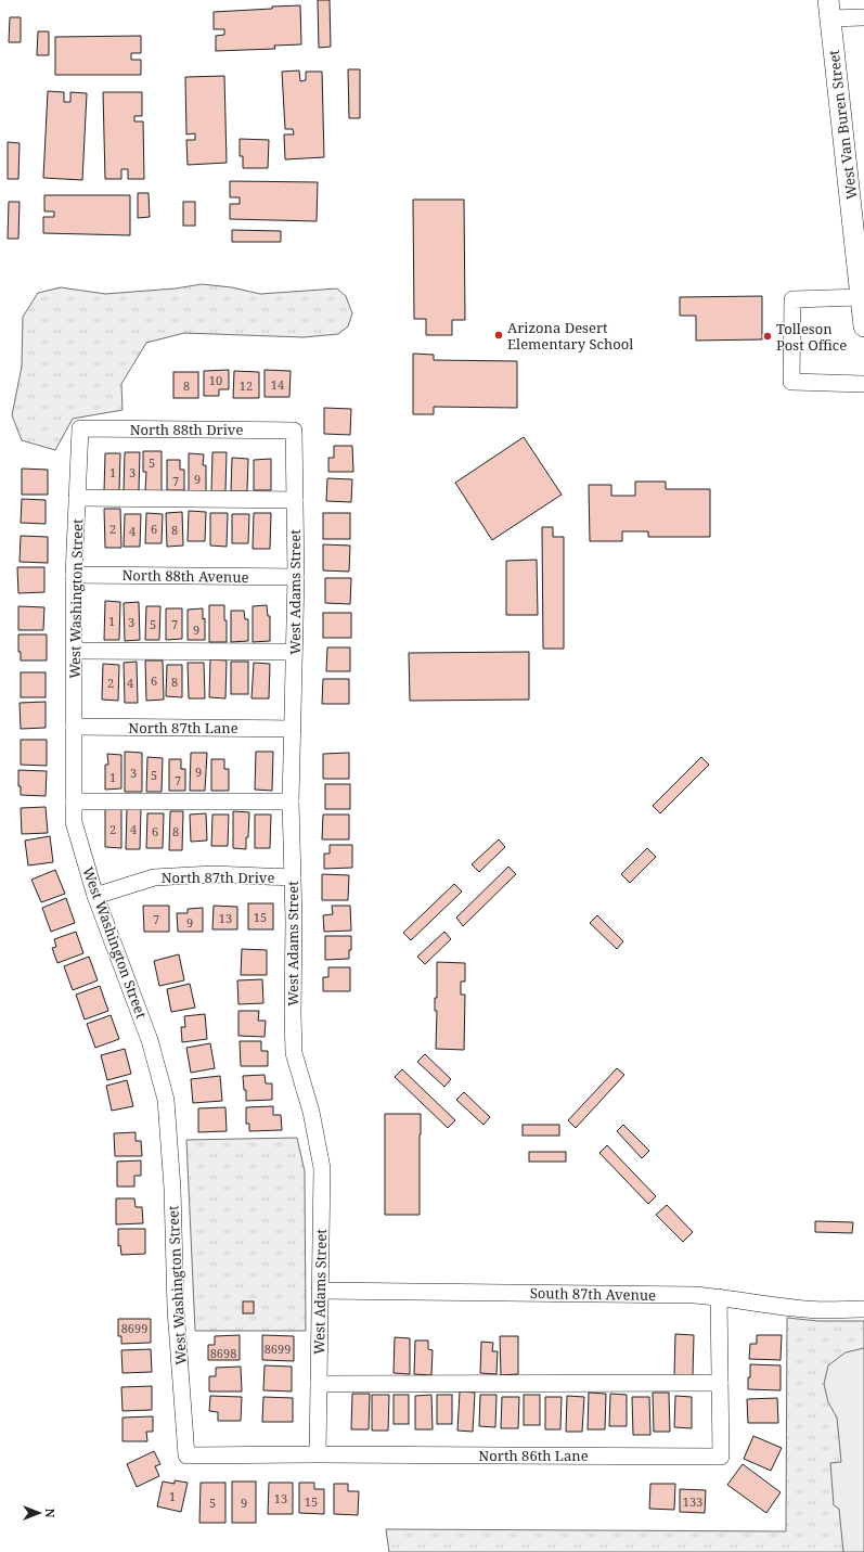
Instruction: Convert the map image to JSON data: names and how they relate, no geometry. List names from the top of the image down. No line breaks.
{"streets":{"main road":["West Van Buren Street"],"street":["North 88th Drive","North 88th Avenue","West Adams Street","West Washington Street","North 87th Lane","North 87th Drive","South 87th Avenue","North 86th Lane"]},"crossings":[["North 88th Drive","West Adams Street"],["North 88th Drive","West Washington Street"],["North 88th Avenue","West Adams Street"],["North 88th Avenue","West Washington Street"],["West Adams Street","North 87th Lane"],["West Adams Street","North 87th Drive"],["West Adams Street","South 87th Avenue"],["West Adams Street","North 86th Lane"],["West Washington Street","North 87th Lane"],["West Washington Street","North 87th Drive"],["West Washington Street","North 86th Lane"],["South 87th Avenue","North 86th Lane"]],"places":["Arizona Desert Elementary School","Tolleson Post Office"],"house_numbers":["10","14","8","12","5","1","3","9","7","2","6","8","4","1","3","5","7","9","6","8","2","4","9","3","5","1","7","2","4","6","8","15","13","7","9","8699","8699","8698","1","13","15","133","5","9"],"north":"right"}
